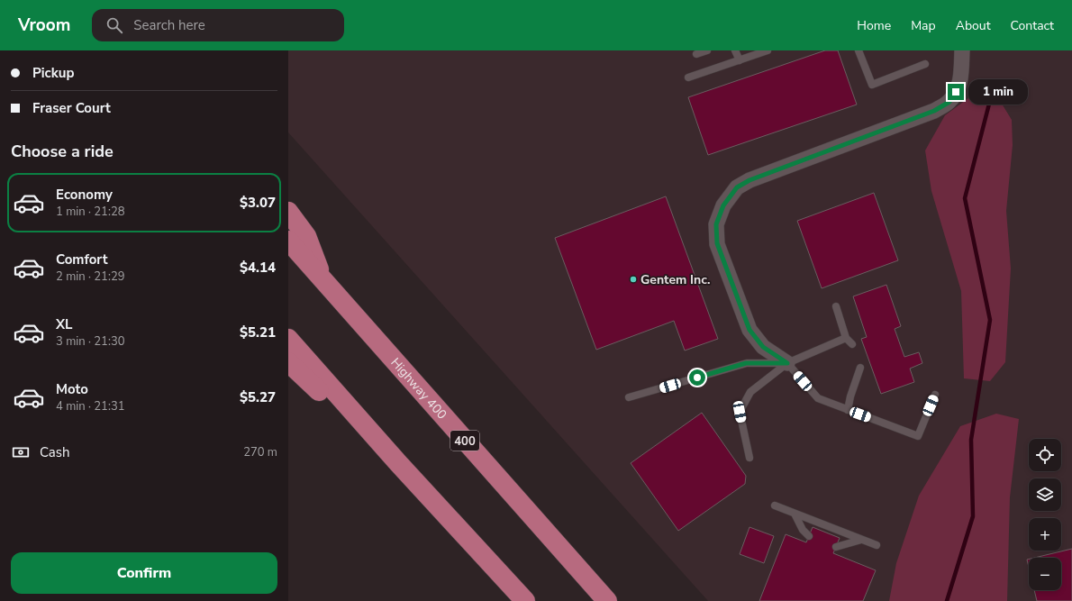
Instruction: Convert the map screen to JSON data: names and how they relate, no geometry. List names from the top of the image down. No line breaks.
{"streets":{"highway":["Highway 400","400"]},"places":["Gentem Inc."],"page":{"header":"Vroom","search":"Search here","nav":["Home","Map","About","Contact"],"banner":["Pickup","Fraser Court"],"bubble":"1 min","heading":"Choose a ride","list":[{"name":"Economy","note":"1 min · 21:28","value":"$3.07"},{"name":"Comfort","note":"2 min · 21:29","value":"$4.14"},{"name":"XL","note":"3 min · 21:30","value":"$5.21"},{"name":"Moto","note":"4 min · 21:31","value":"$5.27"}],"pay":["Cash","270 m"],"map_buttons":["+","−"],"buttons":"Confirm"}}
